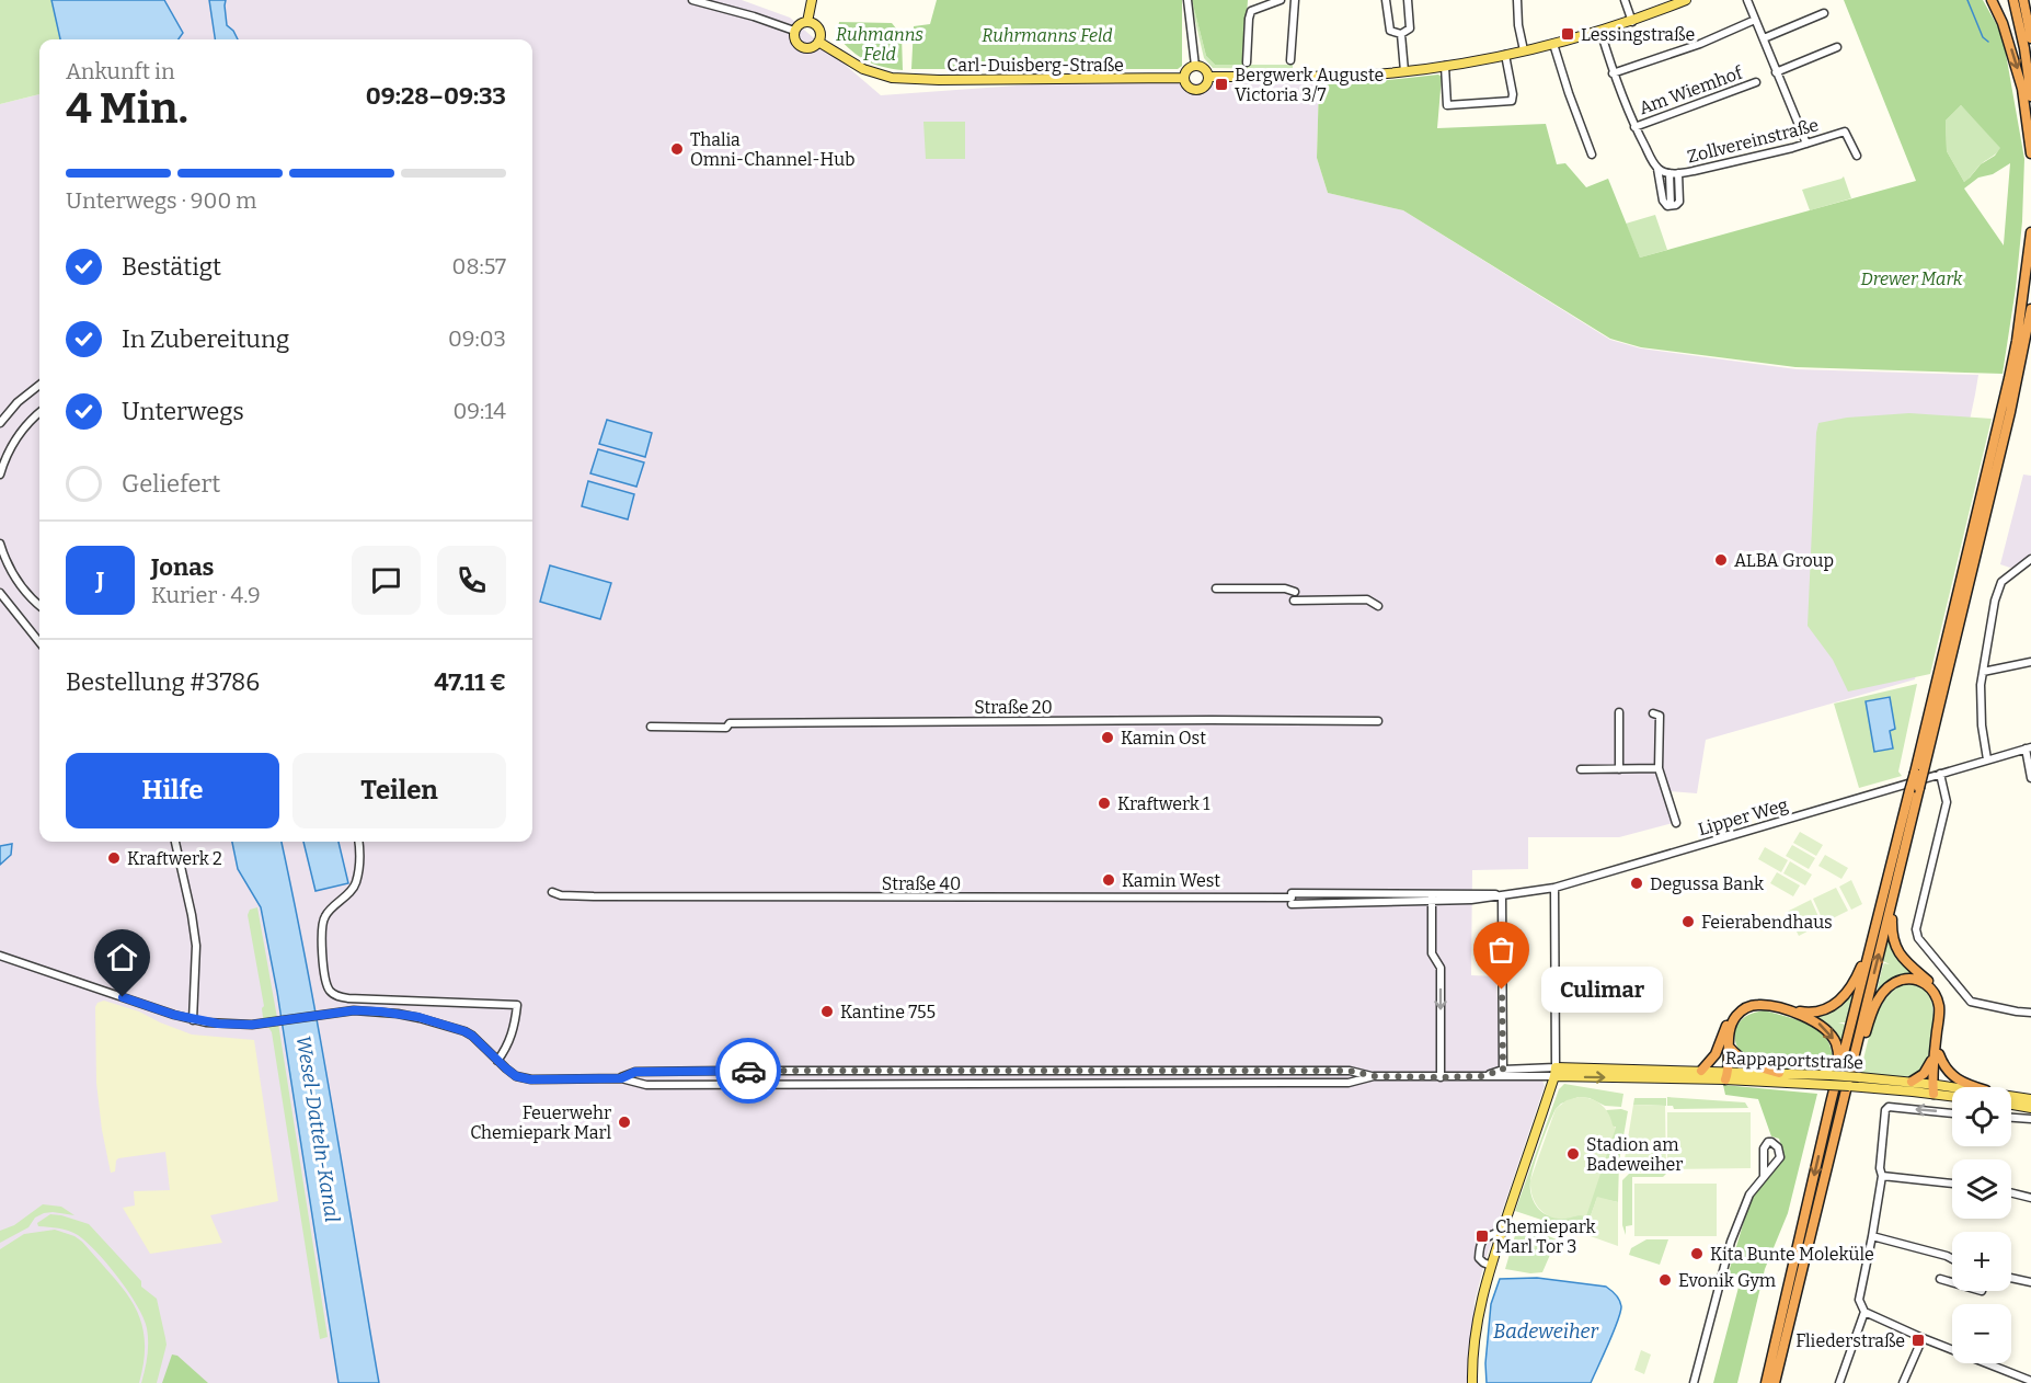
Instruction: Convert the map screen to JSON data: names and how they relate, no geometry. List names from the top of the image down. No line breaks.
{"streets":{"main road":["Carl-Duisberg-Straße","Rappaportstraße"],"street":["Am Wiemhof","Zollvereinstraße","Straße 20","Lipper Weg","Straße 40"]},"crossings":[["Lipper Weg","Straße 40"]],"water":["Wesel-Datteln-Kanal","Badeweiher"],"parks":["Ruhmanns Feld","Ruhrmanns Feld","Drewer Mark"],"places":{"transit":["Lessingstraße","Bergwerk Auguste Victoria 3/7","Chemiepark Marl Tor 3","Fliederstraße"],"other":["Thalia Omni-Channel-Hub","ALBA Group","Kamin Ost","Kraftwerk 1","Kraftwerk 2","Kamin West","Degussa Bank","Feierabendhaus","Culimar","Kantine 755","Feuerwehr Chemiepark Marl","Stadion am Badeweiher","Kita Bunte Moleküle","Evonik Gym"]},"page":{"heading":["4 Min.","Ankunft in","09:28–09:33"],"panel":["Jonas","Kurier · 4.9","Bestellung #3786","47.11 €"],"bar":"Unterwegs · 900 m","list":[["Bestätigt","08:57"],["In Zubereitung","09:03"],["Unterwegs","09:14"],"Geliefert"],"round":"J","buttons":["Hilfe","Teilen"],"bubble":"Culimar","map_buttons":["+","−"]}}
